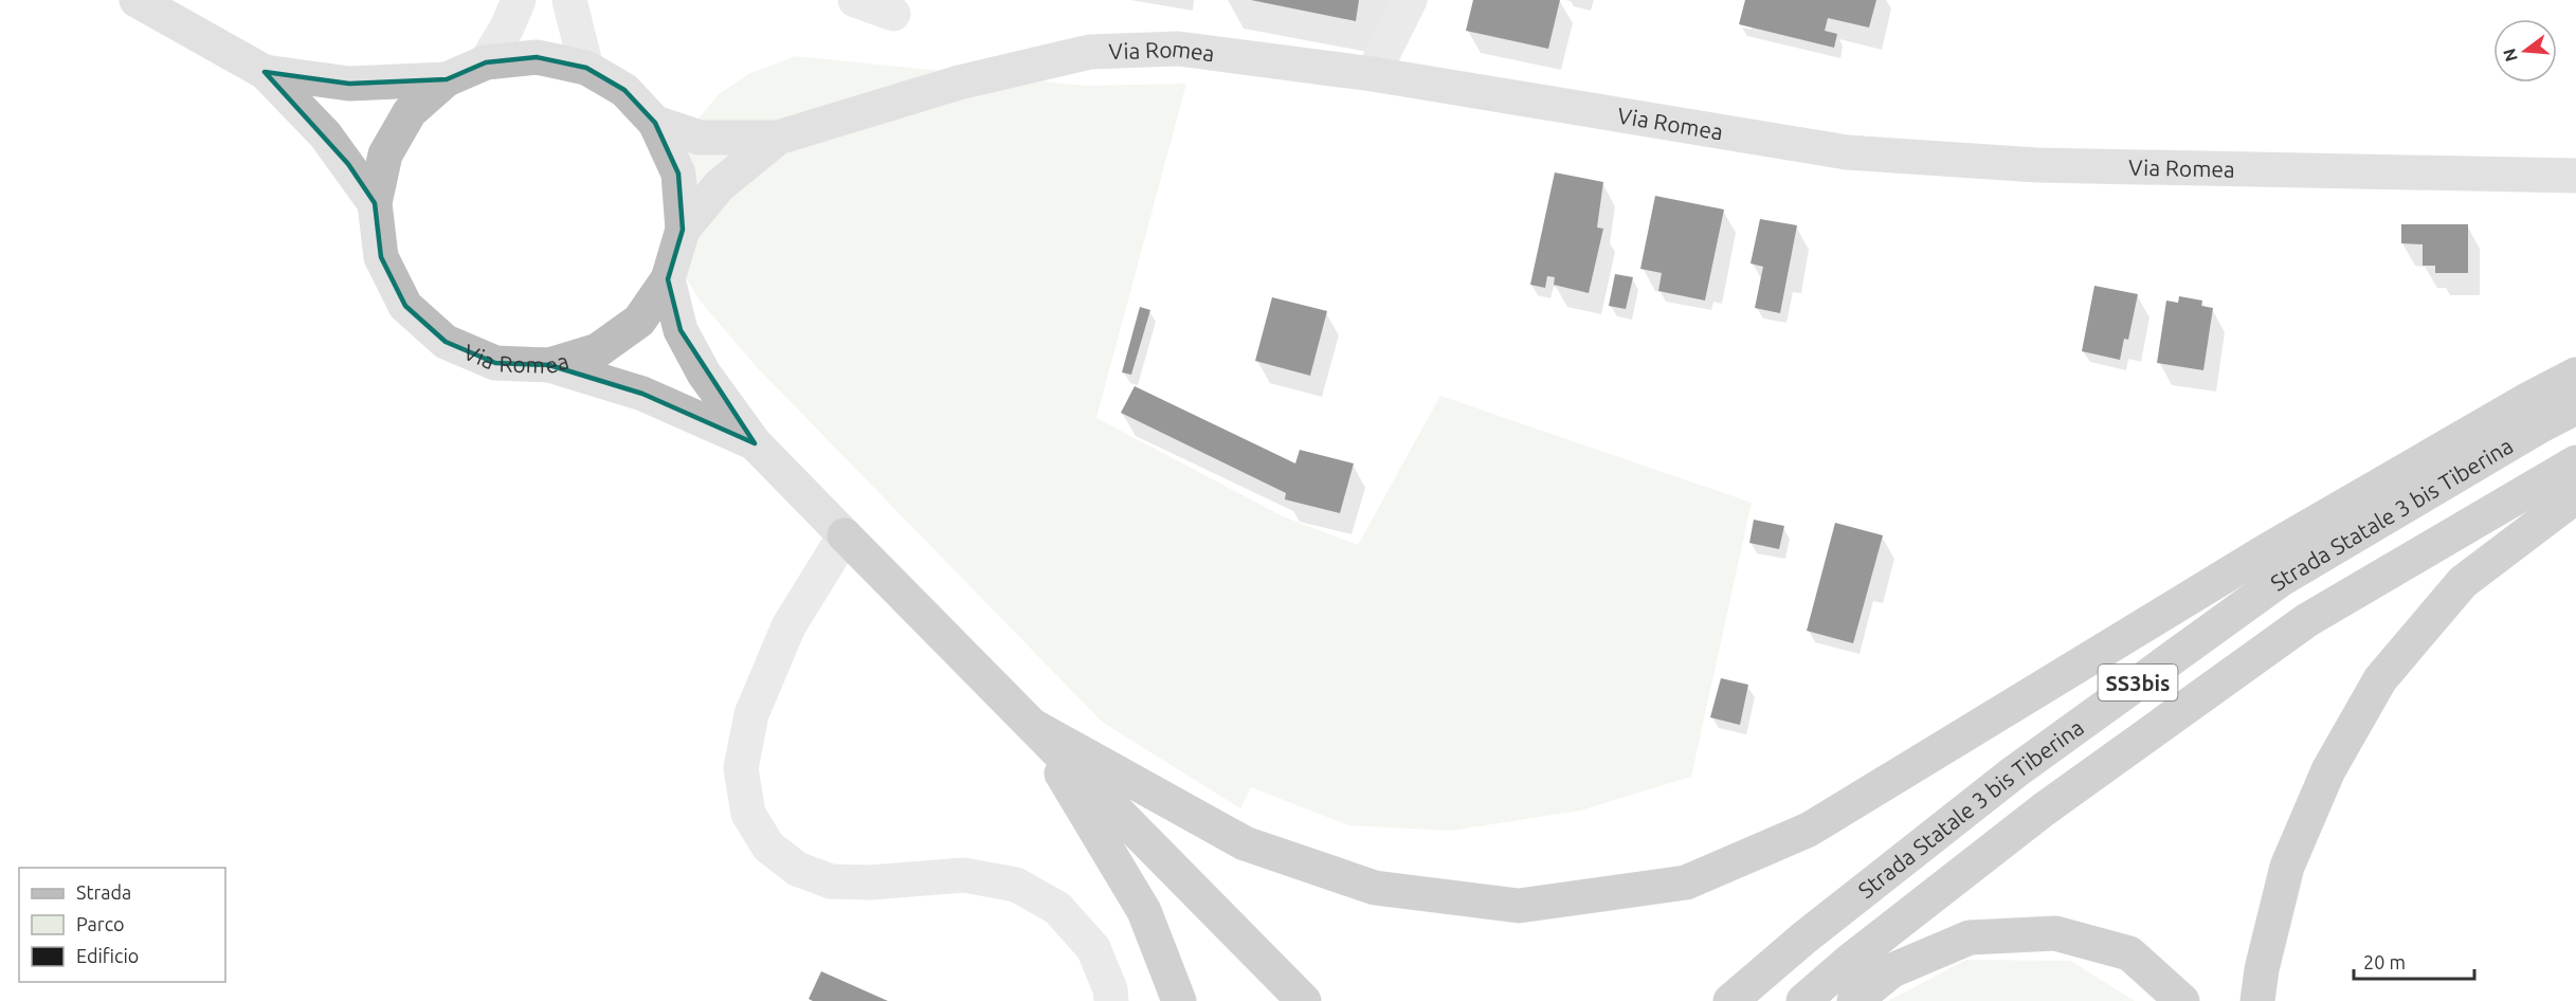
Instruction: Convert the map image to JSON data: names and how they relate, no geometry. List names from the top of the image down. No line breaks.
{"streets":{"highway":["Strada Statale 3 bis Tiberina","SS3bis"],"main road":["Via Romea"]},"legend":["Strada","Parco","Edificio"],"scale_bar":"20 m","north":"left"}
